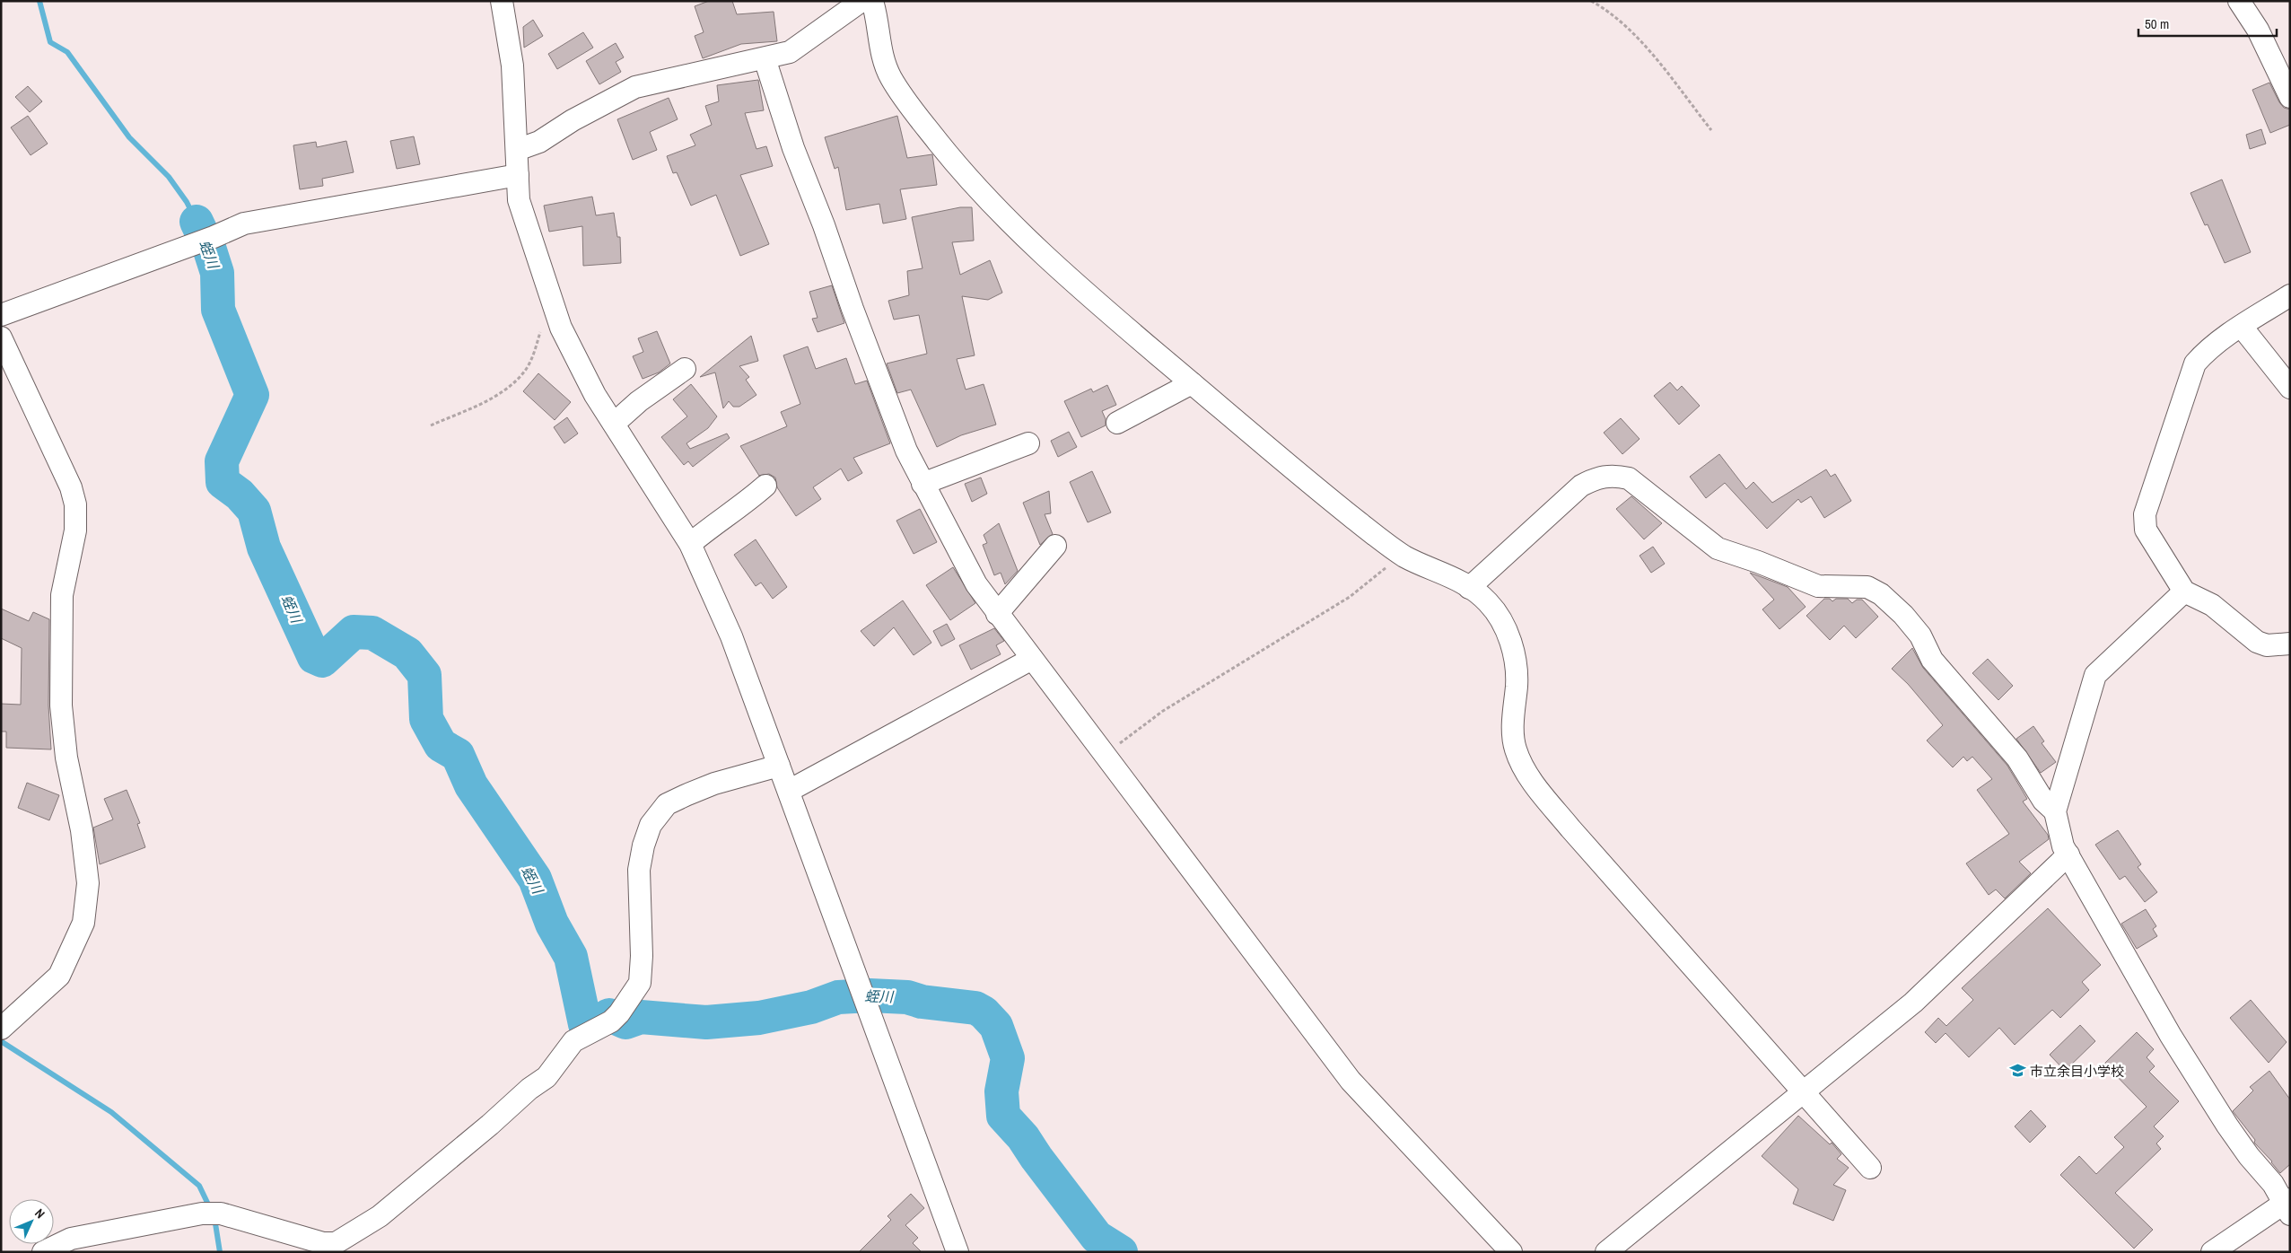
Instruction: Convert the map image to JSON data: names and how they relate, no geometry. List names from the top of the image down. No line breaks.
{"water":["蛭川"],"places":{"school or university":["市立余目小学校"]},"scale_bar":"50 m","north":"top right"}
